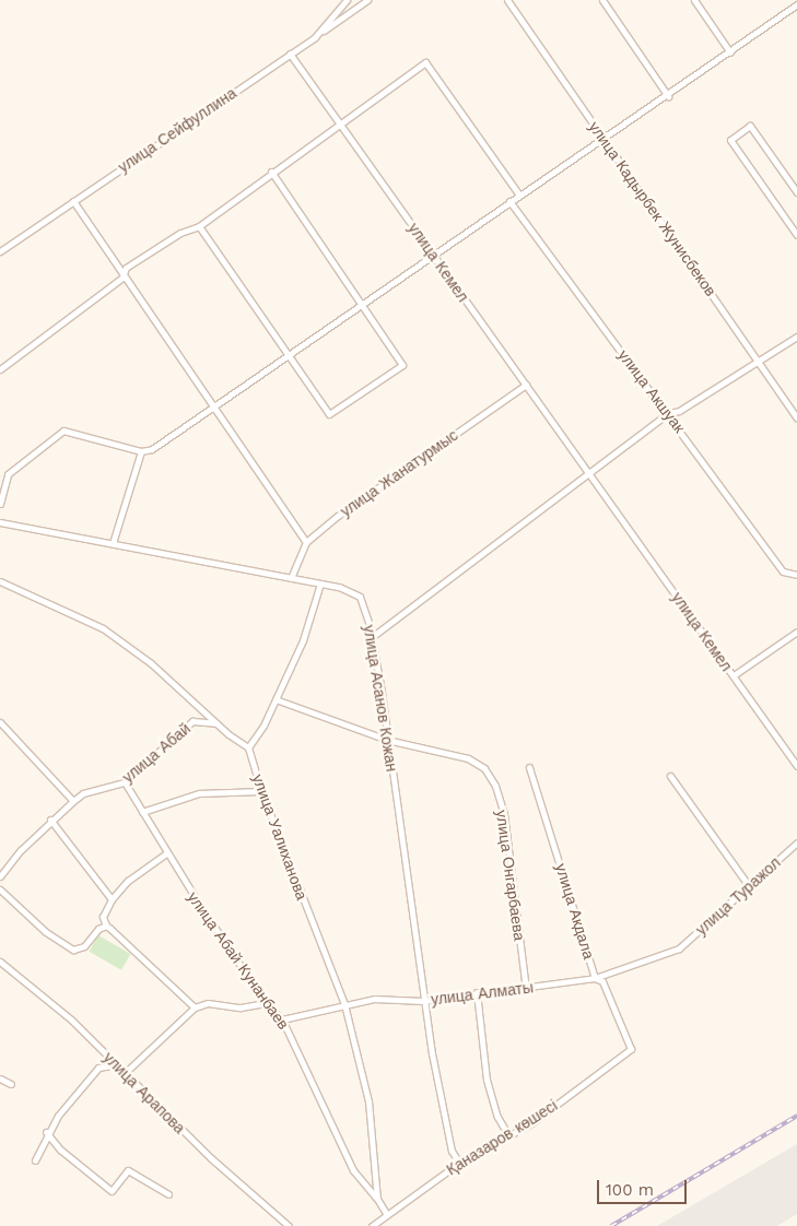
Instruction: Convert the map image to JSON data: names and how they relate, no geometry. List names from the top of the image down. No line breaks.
{"streets":{"street":["улица Сейфуллина","улица Кадырбек Жунисбеков","улица Кемел","улица Акшуак","улица Жанатурмыс","улица Асанов Кожан","улица Абай","улица Уалиханова","улица Онгарбаева","улица Туражол","улица Акдала","улица Абай Кунанбаев","улица Алматы","улица Арапова","Қаназаров көшесі"]},"crossings":[["улица Сейфуллина","улица Кемел"],["улица Кемел","улица Жанатурмыс"],["улица Жанатурмыс","улица Асанов Кожан"],["улица Асанов Кожан","улица Онгарбаева"],["улица Асанов Кожан","улица Алматы"],["улица Асанов Кожан","Қаназаров көшесі"],["улица Абай","улица Абай Кунанбаев"],["улица Уалиханова","улица Абай Кунанбаев"],["улица Уалиханова","улица Алматы"],["улица Уалиханова","Қаназаров көшесі"],["улица Онгарбаева","улица Алматы"],["улица Туражол","улица Алматы"],["улица Акдала","улица Алматы"],["улица Акдала","Қаназаров көшесі"],["улица Абай Кунанбаев","улица Алматы"]],"scale_bar":"100 m"}
